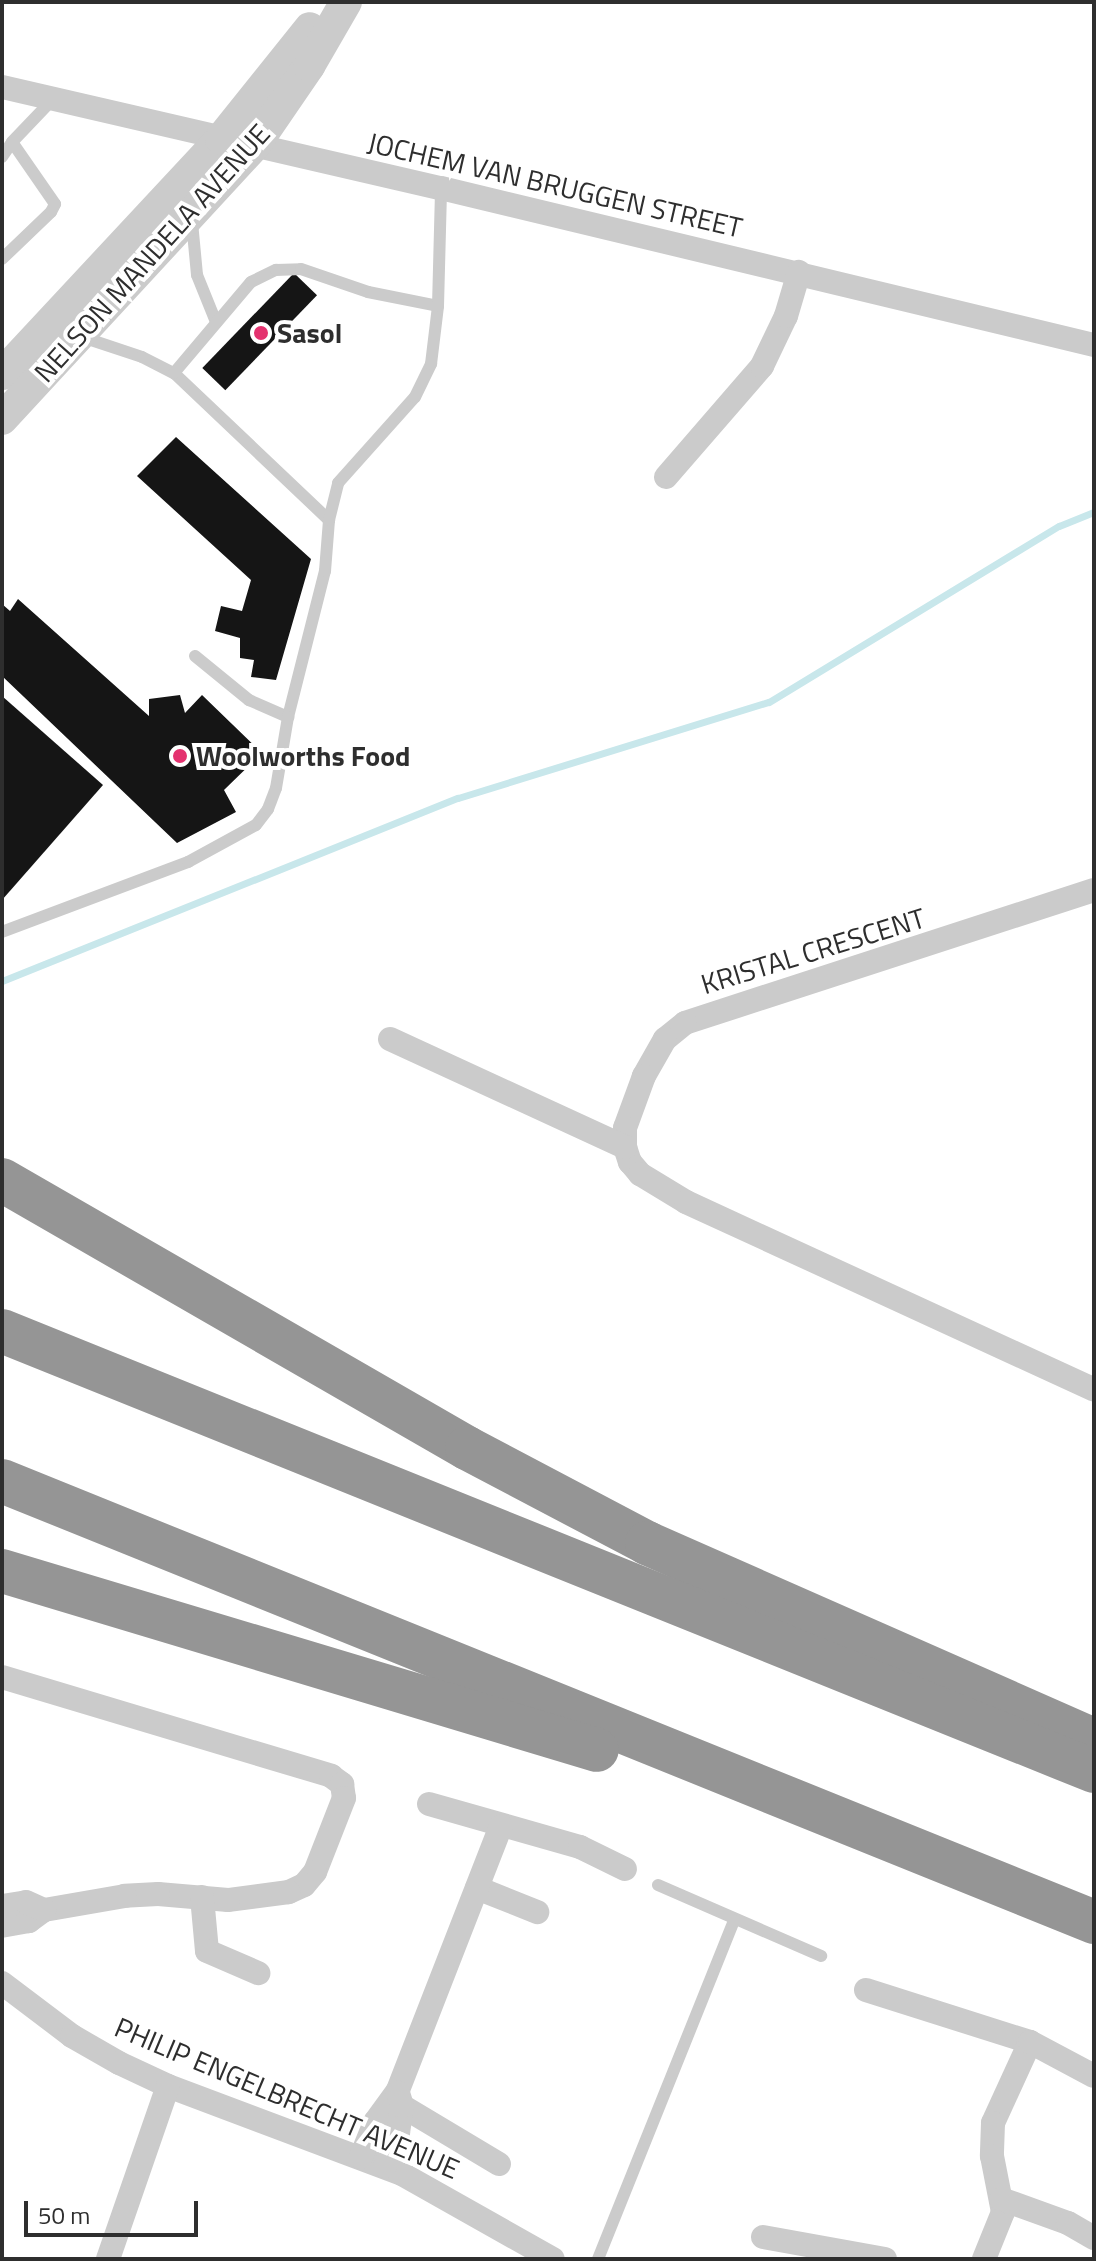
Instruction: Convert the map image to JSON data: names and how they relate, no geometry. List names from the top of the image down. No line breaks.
{"streets":{"street":["JOCHEM VAN BRUGGEN STREET","NELSON MANDELA AVENUE","KRISTAL CRESCENT","PHILIP ENGELBRECHT AVENUE"]},"crossings":[["JOCHEM VAN BRUGGEN STREET","NELSON MANDELA AVENUE"]],"places":["Sasol","Woolworths Food"],"scale_bar":"50 m"}
